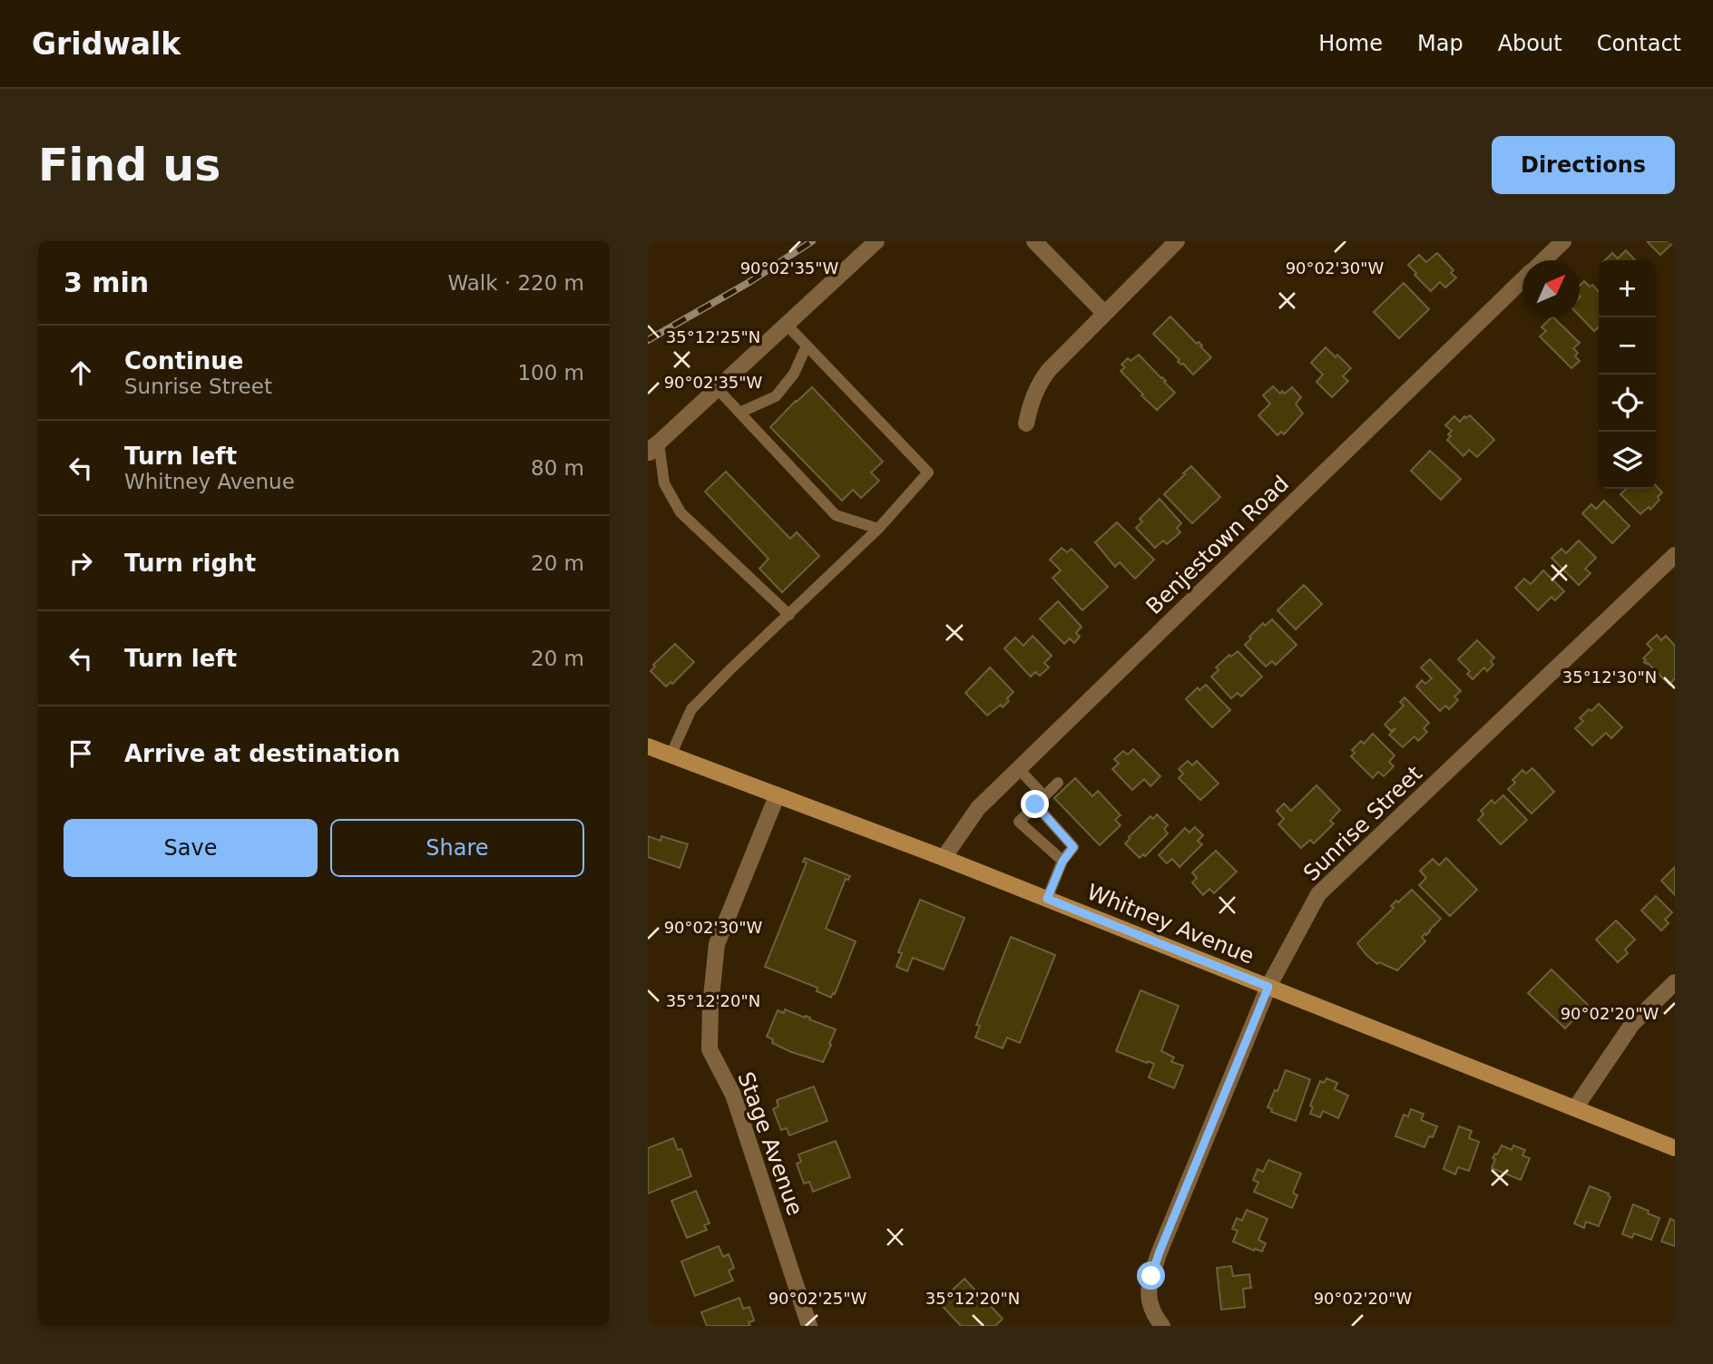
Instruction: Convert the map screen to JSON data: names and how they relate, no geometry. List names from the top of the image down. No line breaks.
{"streets":{"main road":["Whitney Avenue"],"street":["Benjestown Road","Sunrise Street","Stage Avenue"]},"crossings":[["Benjestown Road","Whitney Avenue"],["Sunrise Street","Whitney Avenue"],["Whitney Avenue","Stage Avenue"]],"north":"top right","page":{"header":"Gridwalk","nav":["Home","Map","About","Contact"],"buttons":["Directions",["Save","Share"]],"title":"Find us","heading":["3 min","Walk · 220 m"],"map_buttons":["+","−"],"list":[["Continue","Sunrise Street","100 m"],["Turn left","Whitney Avenue","80 m"],["Turn right","20 m"],["Turn left","20 m"],"Arrive at destination"]},"coordinates":["90°02'35\"W","90°02'30\"W","35°12'25\"N","35°12'30\"N","35°12'20\"N","90°02'20\"W","90°02'25\"W"]}
